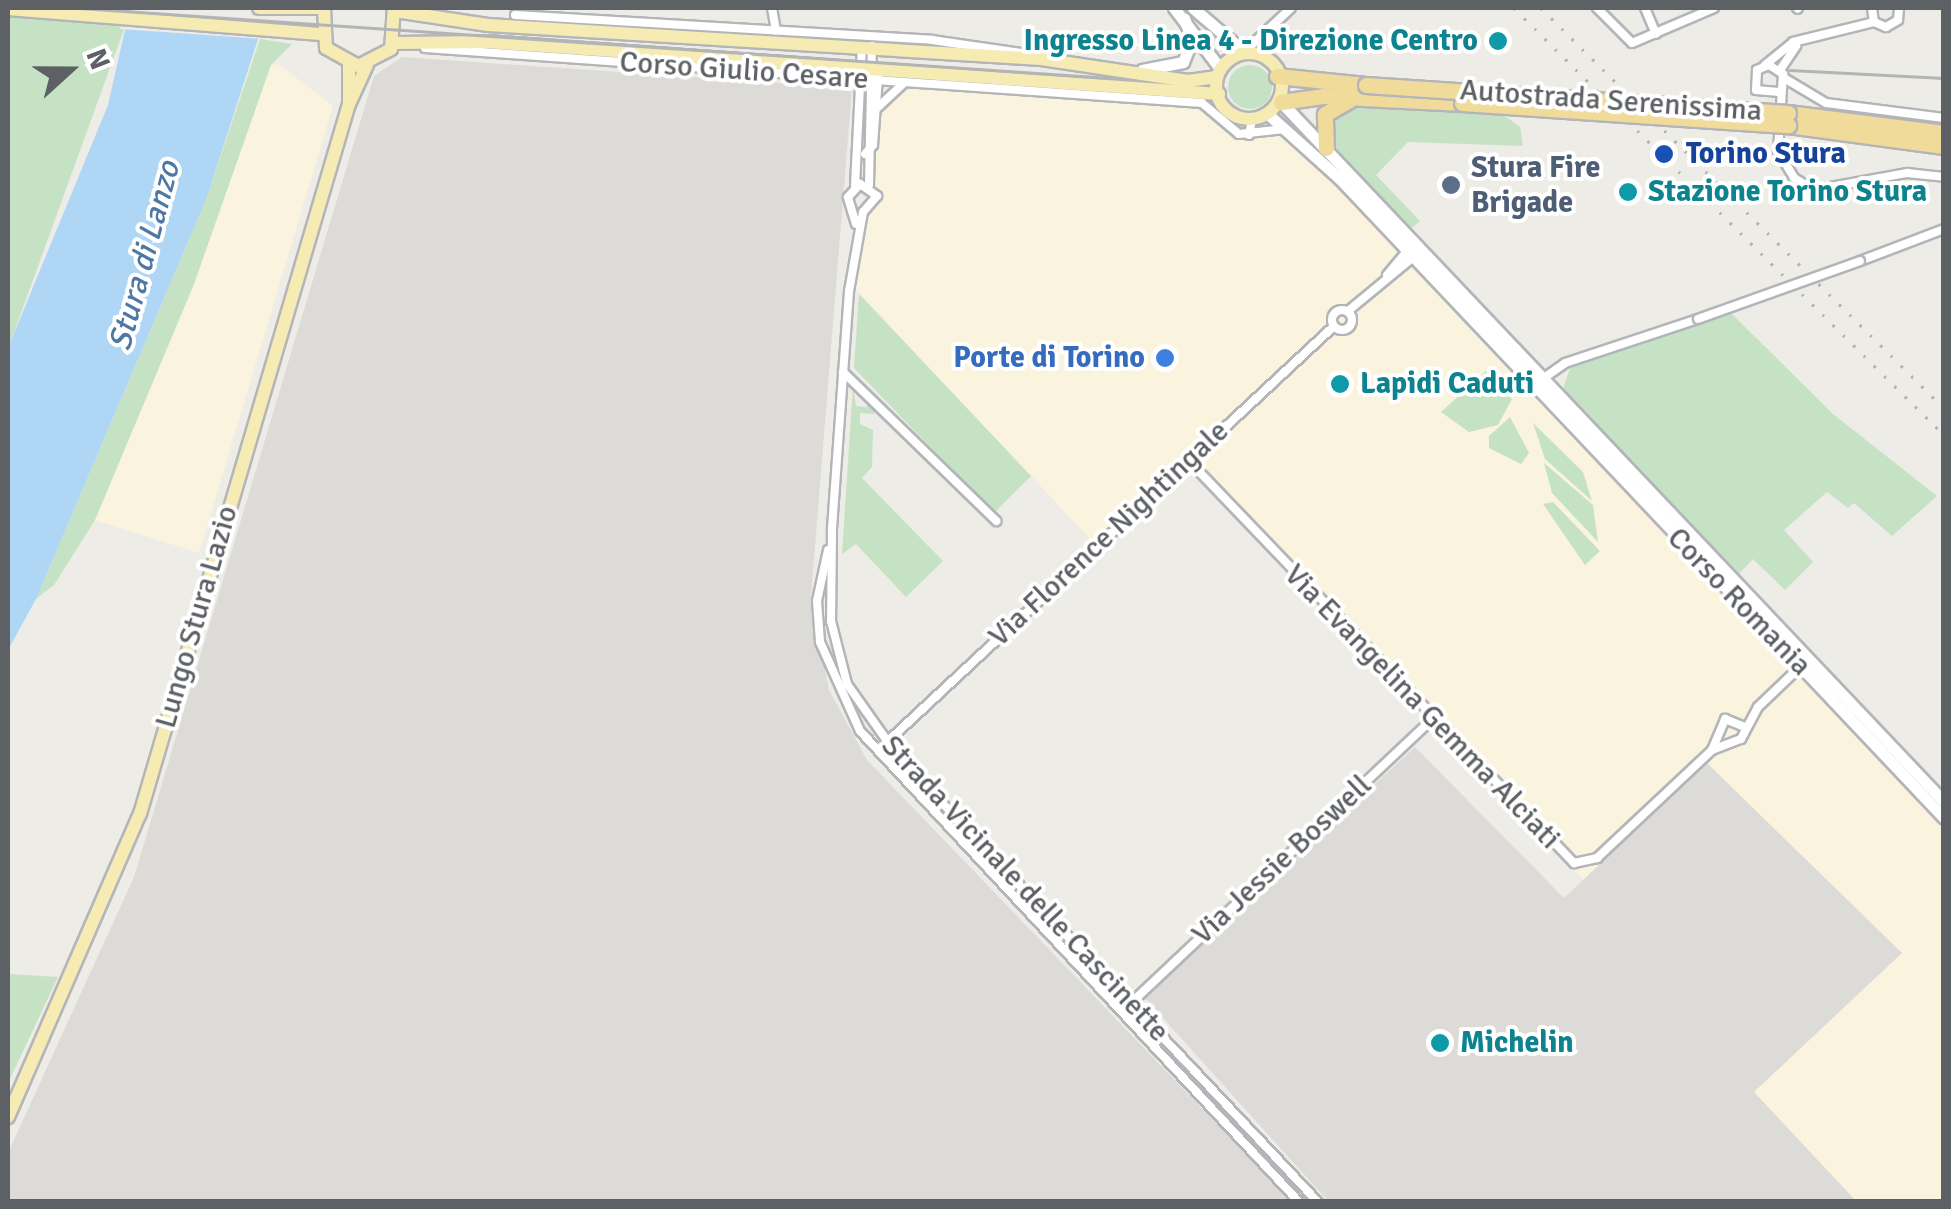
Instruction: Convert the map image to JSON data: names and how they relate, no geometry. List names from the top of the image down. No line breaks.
{"streets":{"highway":["Autostrada Serenissima"],"main road":["Corso Giulio Cesare","Corso Romania","Lungo Stura Lazio"],"street":["Via Florence Nightingale","Via Evangelina Gemma Alciati","Via Jessie Boswell","Strada Vicinale delle Cascinette"]},"crossings":[["Corso Giulio Cesare","Autostrada Serenissima"],["Corso Giulio Cesare","Corso Romania"],["Autostrada Serenissima","Corso Romania"],["Via Florence Nightingale","Via Evangelina Gemma Alciati"],["Via Florence Nightingale","Strada Vicinale delle Cascinette"],["Via Evangelina Gemma Alciati","Via Jessie Boswell"],["Via Jessie Boswell","Strada Vicinale delle Cascinette"]],"water":["Stura di Lanzo"],"places":["Ingresso Linea 4 - Direzione Centro","Torino Stura","Stura Fire Brigade","Stazione Torino Stura","Porte di Torino","Lapidi Caduti","Michelin"],"north":"right"}
